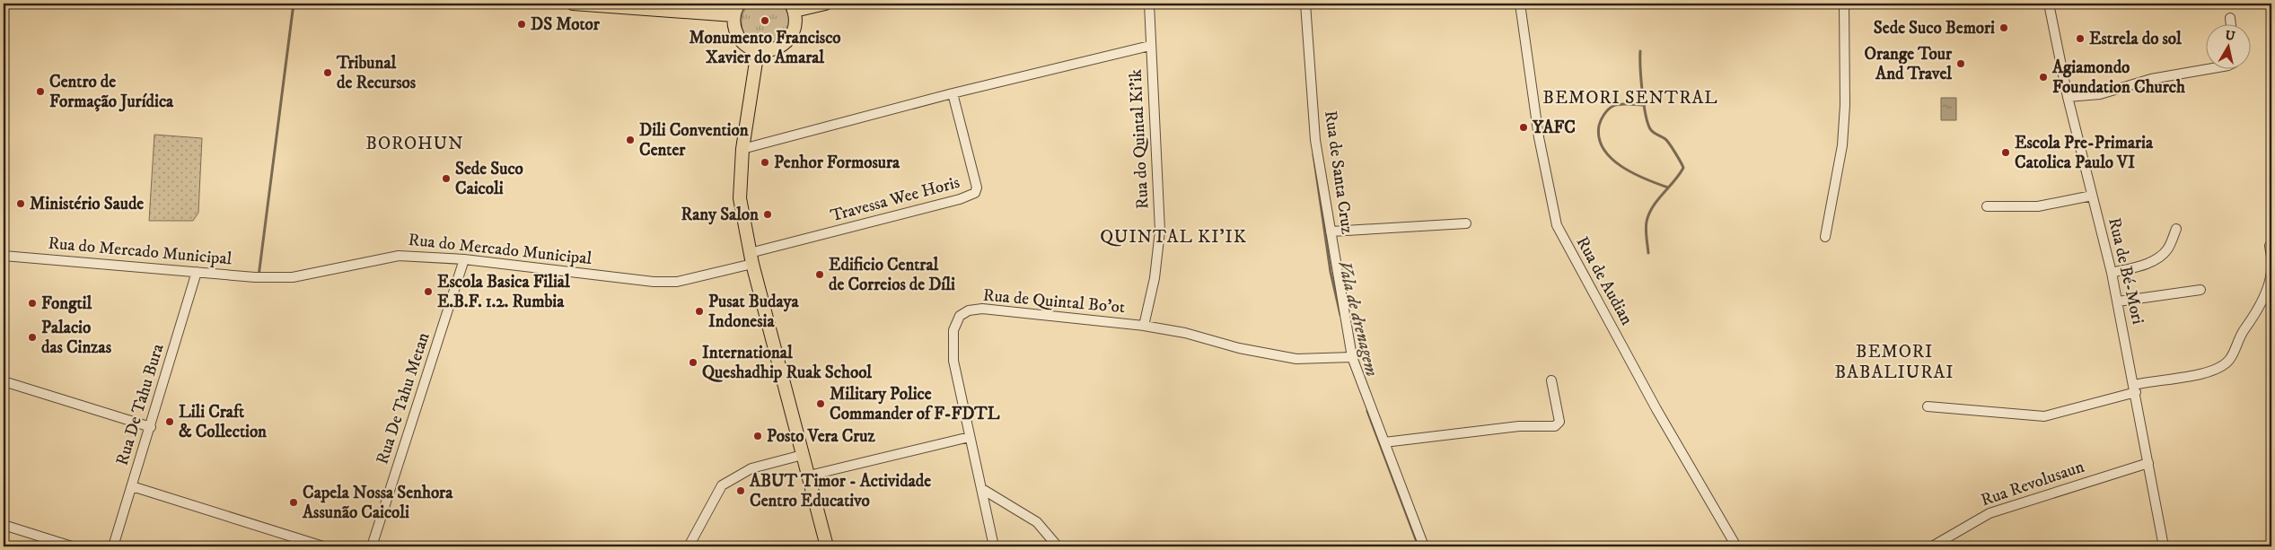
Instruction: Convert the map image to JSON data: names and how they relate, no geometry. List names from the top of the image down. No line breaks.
{"streets":{"street":["Rua do Quintal Ki'ik","Rua de Santa Cruz","Travessa Wee Horis","Rua do Mercado Municipal","Rua de Bé-Mori","Rua de Audian","Rua de Quintal Bo'ot","Rua De Tahu Metan","Rua De Tahu Bura","Rua Revolusaun"]},"crossings":[["Rua do Quintal Ki'ik","Rua de Quintal Bo'ot"],["Rua de Santa Cruz","Rua de Quintal Bo'ot"],["Travessa Wee Horis","Rua do Mercado Municipal"],["Rua do Mercado Municipal","Rua De Tahu Metan"],["Rua do Mercado Municipal","Rua De Tahu Bura"],["Rua de Bé-Mori","Rua Revolusaun"]],"districts":["BEMORI SENTRAL","BOROHUN","QUINTAL KI'IK","BEMORI BABALIURAI"],"water":["Vala de drenagem"],"places":["Monumento Francisco Xavier do Amaral","DS Motor","Sede Suco Bemori","Estrela do sol","Orange Tour And Travel","Tribunal de Recursos","Agiamondo Foundation Church","Centro de Formação Jurídica","YAFC","Dili Convention Center","Escola Pre-Primaria Catolica Paulo VI","Penhor Formosura","Sede Suco Caicoli","Ministério Saude","Rany Salon","Edificio Central de Correios de Díli","Escola Basica Filial E.B.F. 1.2. Rumbia","Fongtil","Pusat Budaya Indonesia","Palacio das Cinzas","International Queshadhip Ruak School","Military Police Commander of F-FDTL","Lili Craft & Collection","Posto Vera Cruz","ABUT Timor - Actividade Centro Educativo","Capela Nossa Senhora Assunão Caicoli"],"north":"top"}
